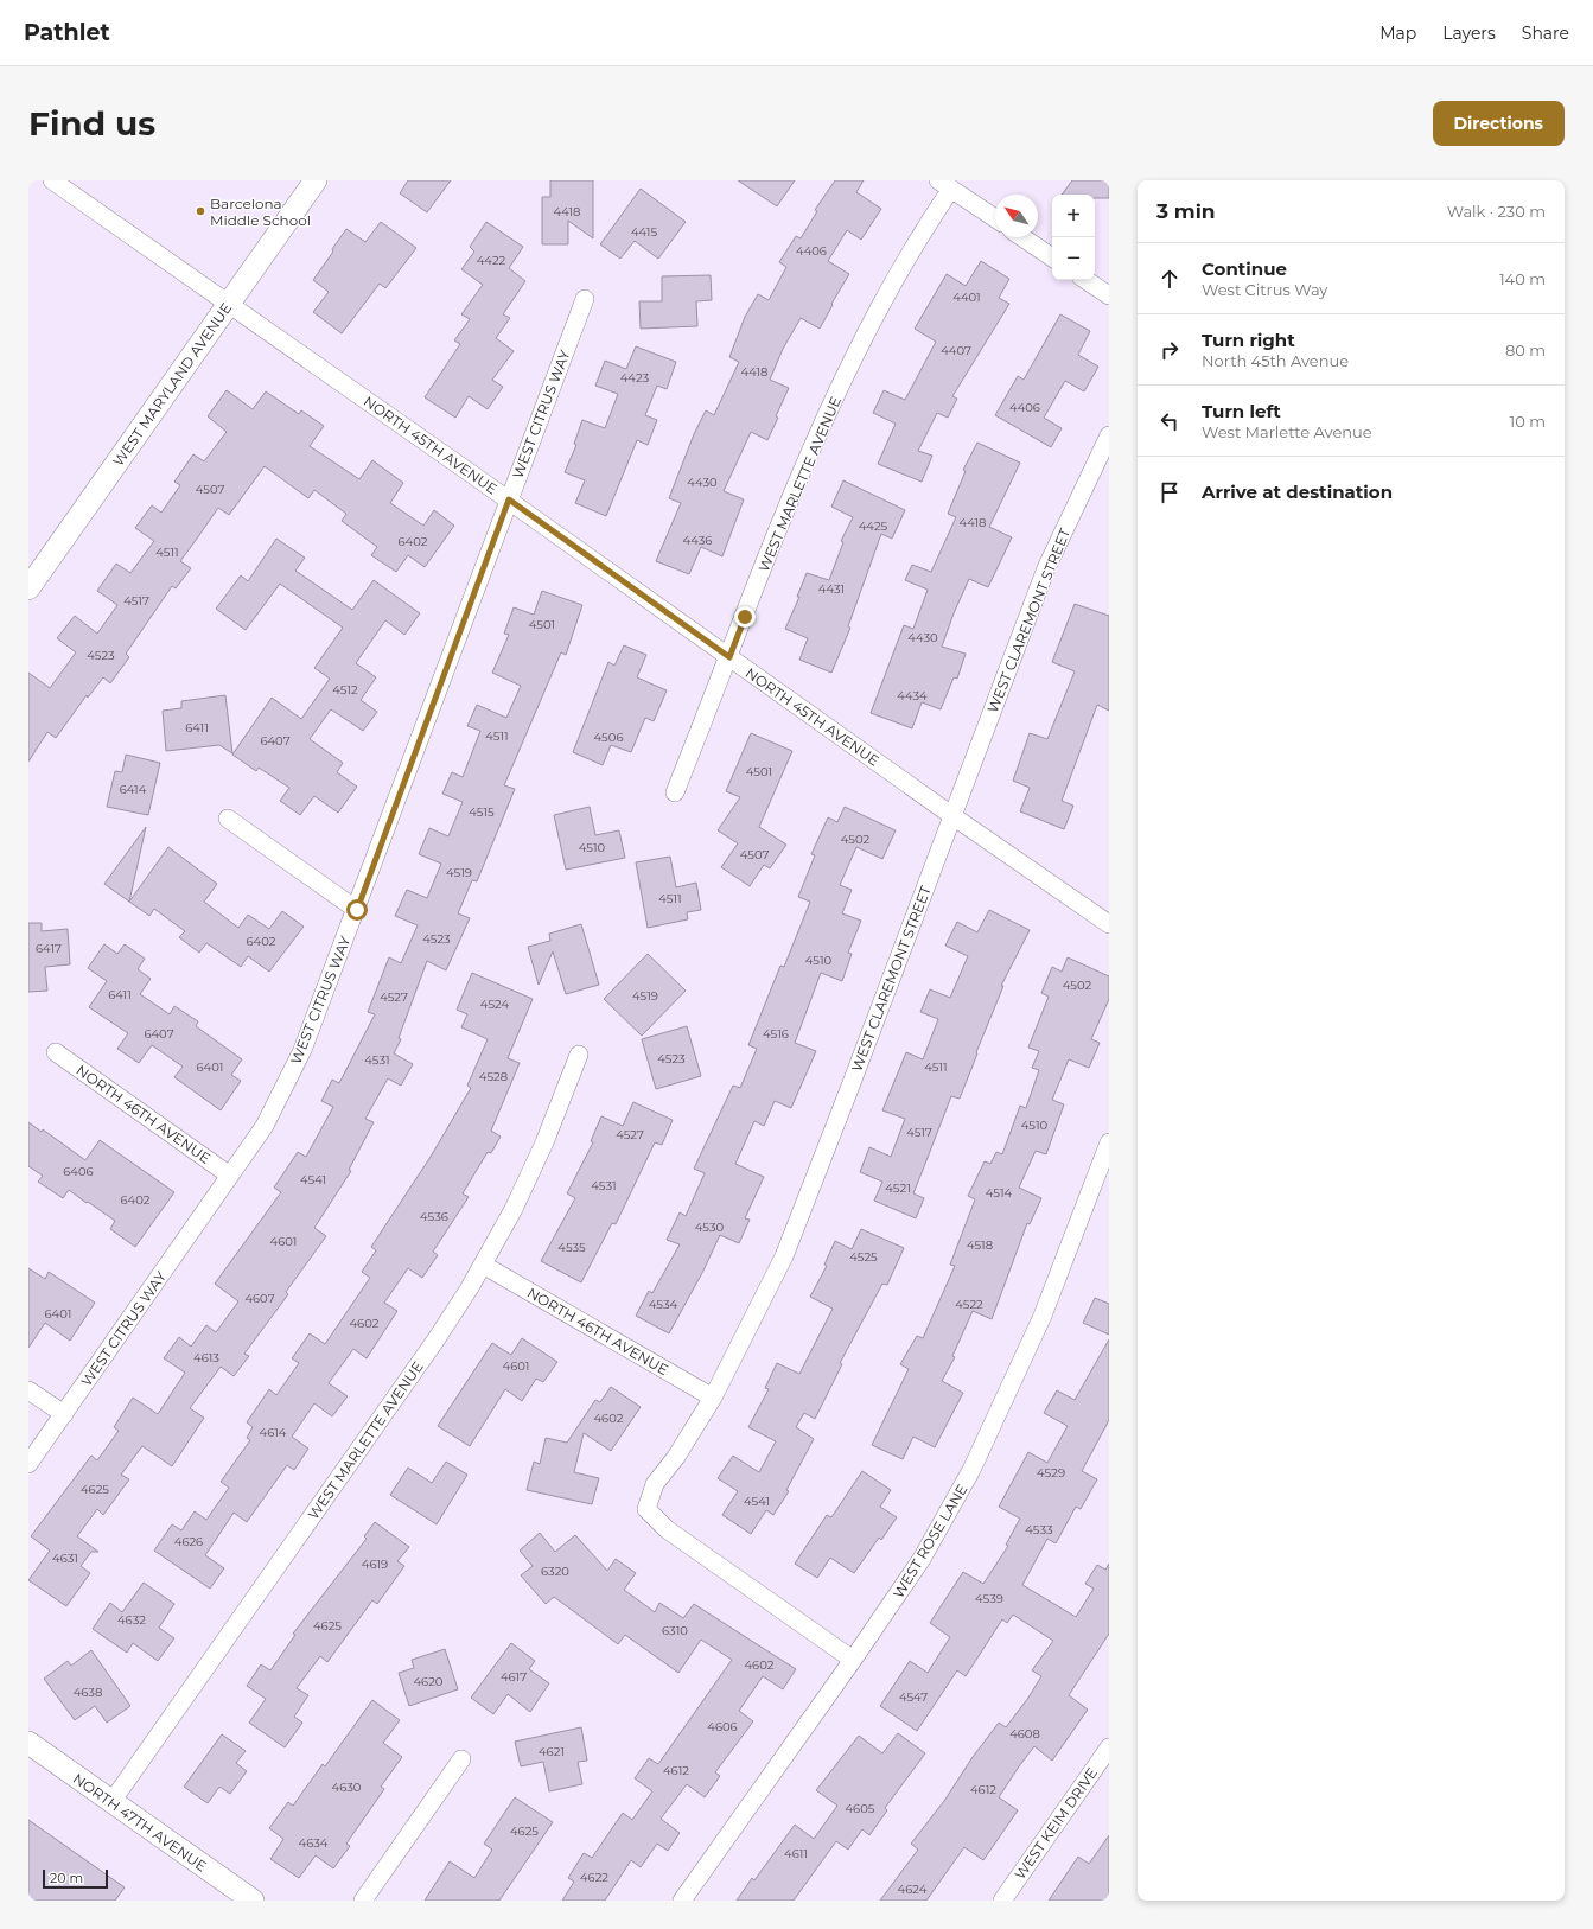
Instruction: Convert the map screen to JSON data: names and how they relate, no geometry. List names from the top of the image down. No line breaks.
{"streets":{"street":["WEST MARYLAND AVENUE","WEST CITRUS WAY","NORTH 45TH AVENUE","WEST MARLETTE AVENUE","WEST CLAREMONT STREET","NORTH 46TH AVENUE","WEST ROSE LANE","NORTH 47TH AVENUE","WEST KEIM DRIVE"]},"crossings":[["WEST MARYLAND AVENUE","NORTH 45TH AVENUE"],["WEST CITRUS WAY","NORTH 45TH AVENUE"],["WEST CITRUS WAY","NORTH 46TH AVENUE"],["NORTH 45TH AVENUE","WEST MARLETTE AVENUE"],["NORTH 45TH AVENUE","WEST CLAREMONT STREET"],["WEST MARLETTE AVENUE","NORTH 46TH AVENUE"],["WEST MARLETTE AVENUE","NORTH 47TH AVENUE"],["WEST CLAREMONT STREET","NORTH 46TH AVENUE"],["WEST CLAREMONT STREET","WEST ROSE LANE"]],"places":["Barcelona Middle School"],"house_numbers":["4418","4415","4406","4422","4401","4407","4418","4423","4406","4430","4507","4418","4425","4436","6402","4511","4431","4517","4501","4430","4523","4512","4434","6411","4511","4506","6407","4501","6414","4515","4502","4510","4507","4519","4511","4523","6402","6417","4510","4502","6411","4519","4527","4524","6407","4516","4523","4531","6401","4511","4528","4510","4517","4527","6406","4541","4531","4521","4514","6402","4536","4530","4601","4518","4535","4525","4607","4534","4522","6401","4602","4613","4601","4602","4614","4529","4625","4541","4533","4626","4631","4619","6320","4539","4632","4625","6310","4602","4617","4620","4638","4547","4606","4608","4621","4612","4630","4612","4605","4625","4634","4611","4622","4624"],"scale_bar":"20 m","north":"top left","page":{"header":"Pathlet","nav":["Map","Layers","Share"],"buttons":"Directions","title":"Find us","heading":["3 min","Walk · 230 m"],"map_buttons":["+","−"],"list":[["Continue","West Citrus Way","140 m"],["Turn right","North 45th Avenue","80 m"],["Turn left","West Marlette Avenue","10 m"],"Arrive at destination"],"scale":"20 m"}}
